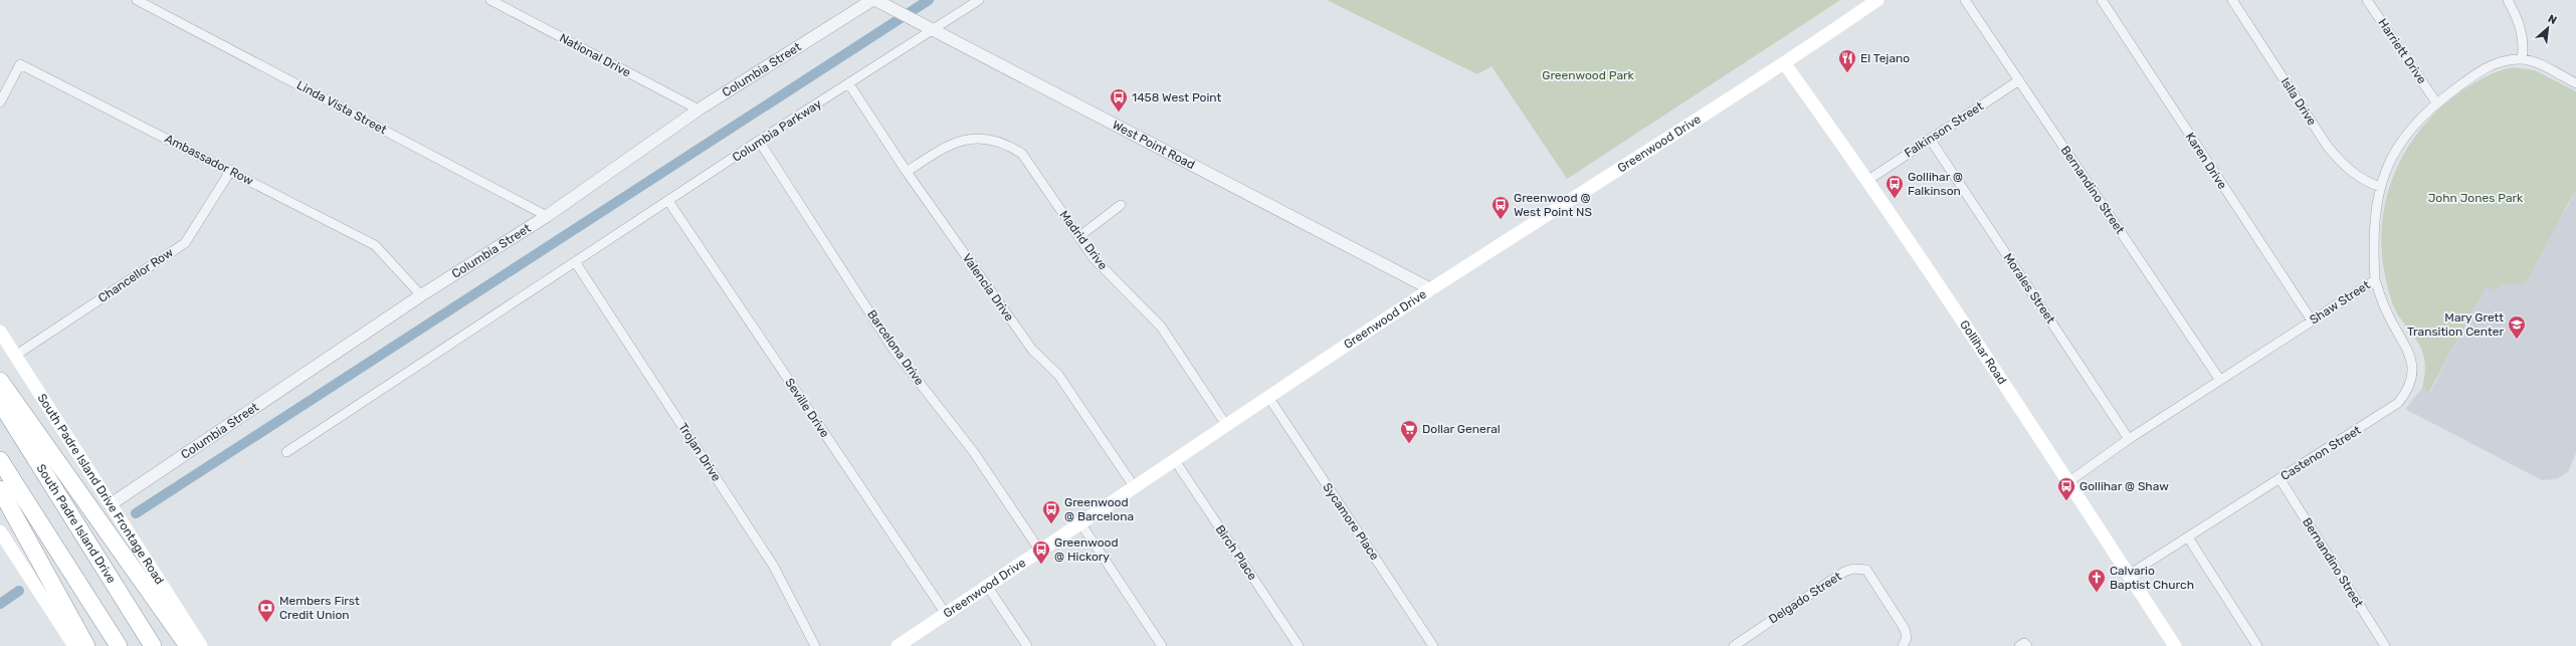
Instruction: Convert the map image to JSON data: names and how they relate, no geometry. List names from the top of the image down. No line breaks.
{"streets":{"highway":["South Padre Island Drive"],"main road":["Greenwood Drive","Gollihar Road","South Padre Island Drive Frontage Road"],"street":["Harriett Drive","National Drive","Columbia Street","Islla Drive","Linda Vista Street","Falkinson Street","Columbia Parkway","West Point Road","Ambassador Row","Karen Drive","Bernandino Street","Madrid Drive","Chancellor Row","Valencia Drive","Morales Street","Shaw Street","Barcelona Drive","Seville Drive","Trojan Drive","Castenon Street","Sycamore Place","Birch Place","Delgado Street"]},"crossings":[["Harriett Drive","Shaw Street"],["National Drive","Columbia Street"],["Columbia Street","Linda Vista Street"],["Columbia Street","West Point Road"],["Columbia Street","Ambassador Row"],["Columbia Street","South Padre Island Drive Frontage Road"],["Islla Drive","Shaw Street"],["Falkinson Street","Bernandino Street"],["Falkinson Street","Morales Street"],["Falkinson Street","Gollihar Road"],["Columbia Parkway","West Point Road"],["Columbia Parkway","Valencia Drive"],["Columbia Parkway","Barcelona Drive"],["Columbia Parkway","Seville Drive"],["Columbia Parkway","Trojan Drive"],["Greenwood Drive","West Point Road"],["Greenwood Drive","Madrid Drive"],["Greenwood Drive","Valencia Drive"],["Greenwood Drive","Barcelona Drive"],["Greenwood Drive","Gollihar Road"],["Greenwood Drive","Seville Drive"],["Greenwood Drive","Sycamore Place"],["Greenwood Drive","Birch Place"],["Ambassador Row","Chancellor Row"],["Karen Drive","Shaw Street"],["Bernandino Street","Shaw Street"],["Bernandino Street","Castenon Street"],["Madrid Drive","Valencia Drive"],["Chancellor Row","South Padre Island Drive Frontage Road"],["Morales Street","Shaw Street"],["Shaw Street","Gollihar Road"],["Shaw Street","Castenon Street"],["Gollihar Road","Castenon Street"]],"parks":["Greenwood Park","John Jones Park"],"places":{"restaurant":["El Tejano"],"bus stop":["1458 West Point","Gollihar @ Falkinson","Greenwood @ West Point NS","Gollihar @ Shaw","Greenwood @ Barcelona","Greenwood @ Hickory"],"school or university":["Mary Grett Transition Center"],"supermarket":["Dollar General"],"church":["Calvario Baptist Church"],"bank":["Members First Credit Union"]},"north":"top right"}
